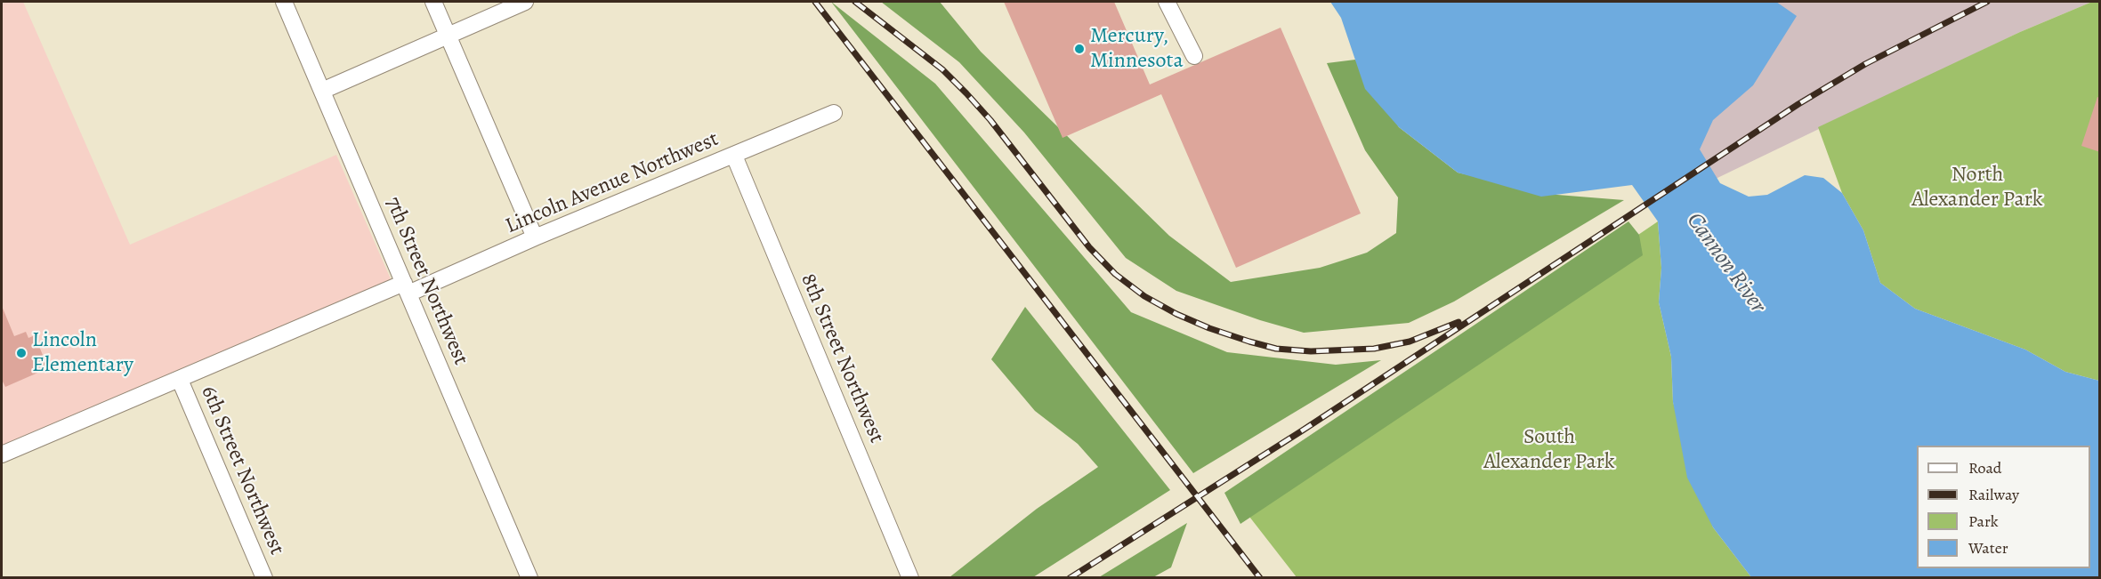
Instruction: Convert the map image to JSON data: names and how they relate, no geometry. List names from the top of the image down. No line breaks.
{"streets":{"street":["Lincoln Avenue Northwest","7th Street Northwest","8th Street Northwest","6th Street Northwest"]},"crossings":[["Lincoln Avenue Northwest","7th Street Northwest"],["Lincoln Avenue Northwest","8th Street Northwest"],["Lincoln Avenue Northwest","6th Street Northwest"]],"water":["Cannon River"],"parks":["North Alexander Park","South Alexander Park"],"places":["Mercury, Minnesota","Lincoln Elementary"],"legend":["Road","Railway","Park","Water"]}
